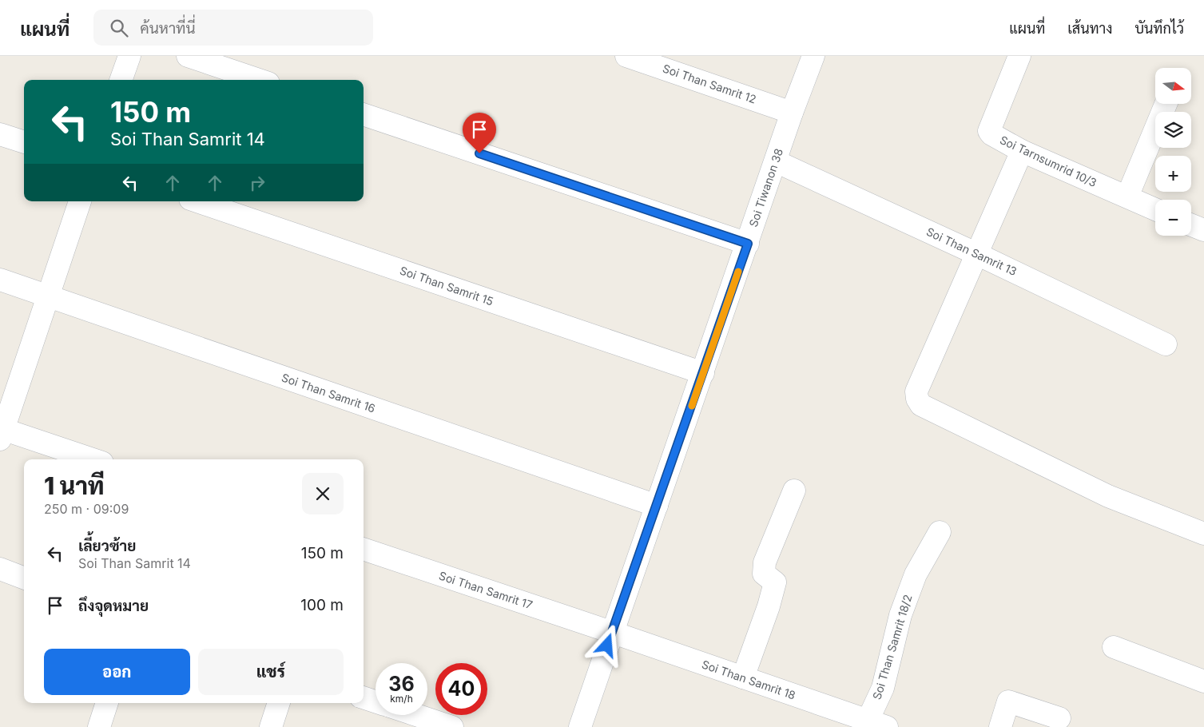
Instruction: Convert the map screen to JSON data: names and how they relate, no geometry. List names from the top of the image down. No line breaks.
{"streets":{"street":["Soi Than Samrit 12","Soi Tarnsumrid 10/3","Soi Tiwanon 38","Soi Than Samrit 13","Soi Than Samrit 15","Soi Than Samrit 16","Soi Than Samrit 17","Soi Than Samrit 18/2","Soi Than Samrit 18"]},"crossings":[["Soi Than Samrit 12","Soi Tiwanon 38"],["Soi Tiwanon 38","Soi Than Samrit 13"],["Soi Tiwanon 38","Soi Than Samrit 15"],["Soi Tiwanon 38","Soi Than Samrit 16"],["Soi Tiwanon 38","Soi Than Samrit 17"],["Soi Tiwanon 38","Soi Than Samrit 18"],["Soi Than Samrit 17","Soi Than Samrit 18"],["Soi Than Samrit 18/2","Soi Than Samrit 18"]],"north":"right","page":{"header":"แผนที่","search":"ค้นหาที่นี่","nav":["แผนที่","เส้นทาง","บันทึกไว้"],"map_buttons":["+","−"],"turn":["150 m","Soi Than Samrit 14"],"heading":["1 นาที","250 m · 09:09"],"list":[{"name":"เลี้ยวซ้าย","note":"Soi Than Samrit 14","value":"150 m"},{"name":"ถึงจุดหมาย","value":"100 m"}],"buttons":["ออก","แชร์"],"speed":"36 km/h","limit":"40"}}
